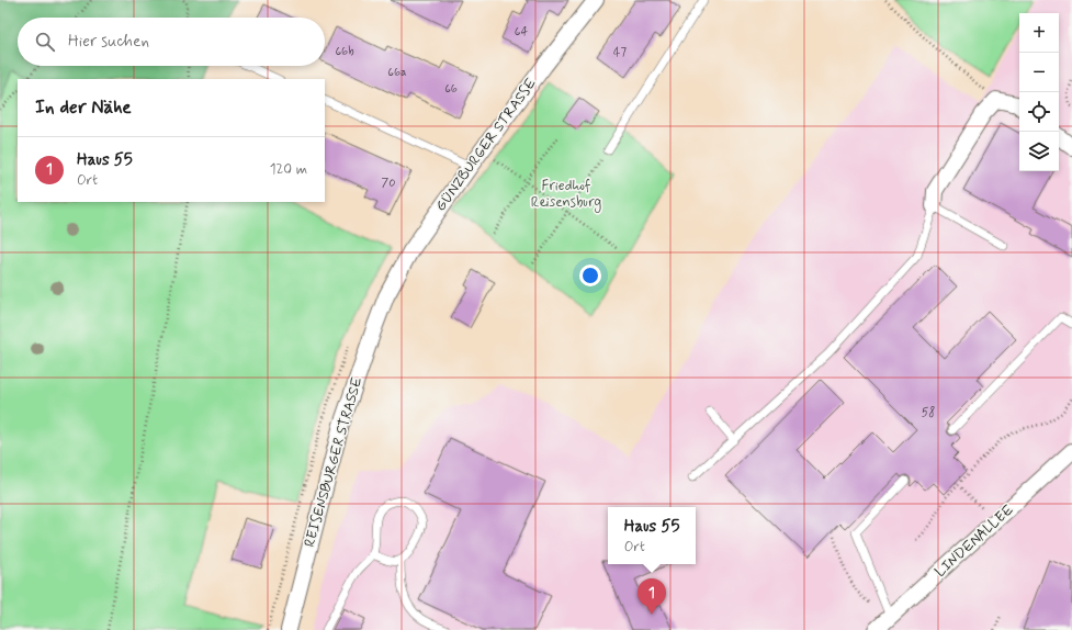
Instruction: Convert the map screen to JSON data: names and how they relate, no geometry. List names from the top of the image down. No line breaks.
{"streets":{"street":["GÜNZBURGER STRASSE","REISENSBURGER STRASSE","LINDENALLEE"]},"crossings":[["GÜNZBURGER STRASSE","REISENSBURGER STRASSE"]],"parks":["Friedhof Reisensburg"],"house_numbers":["64","66b","47","66a","66","70","58"],"page":{"map_buttons":["+","−"],"search":"Hier suchen","heading":"In der Nähe","list":[{"mark":"1","name":"Haus 55","note":"Ort","value":"120 m"}],"popup":["Haus 55","Ort"],"pins":"1"}}
